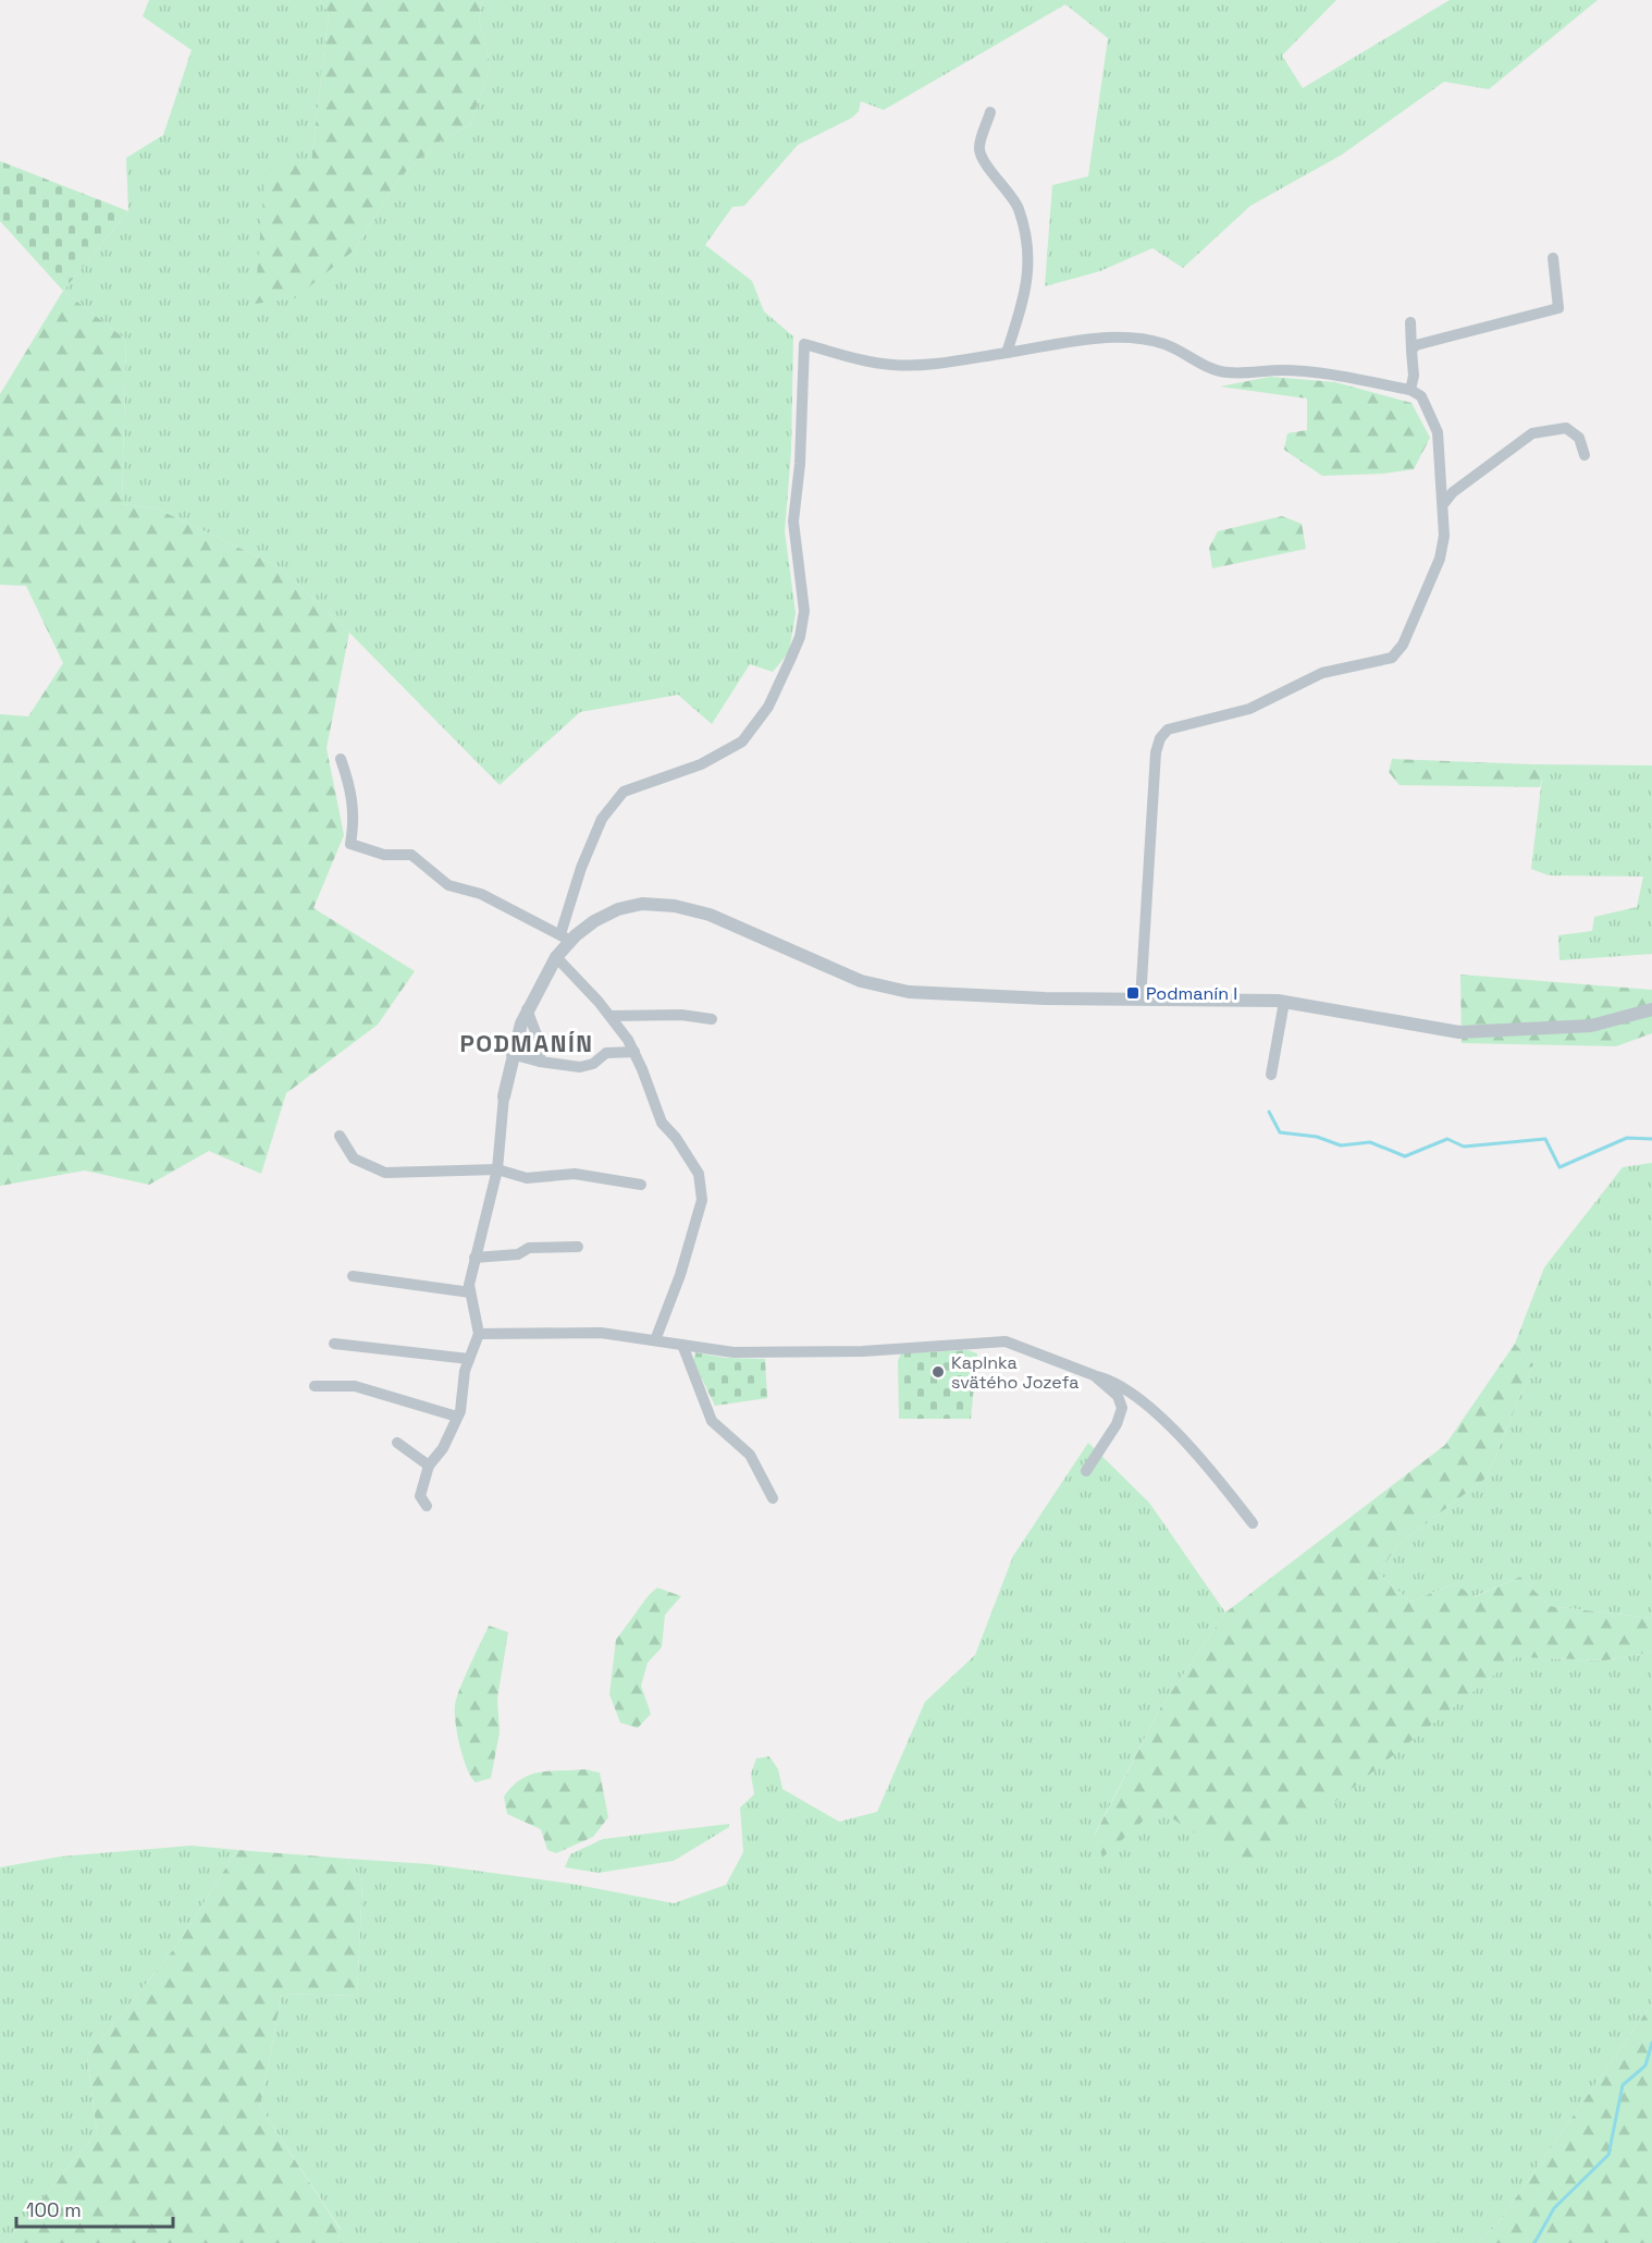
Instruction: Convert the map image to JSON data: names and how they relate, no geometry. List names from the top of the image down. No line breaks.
{"districts":["PODMANÍN"],"places":{"transit":["Podmanín I"],"other":["Kaplnka svätého Jozefa"]},"scale_bar":"100 m"}
